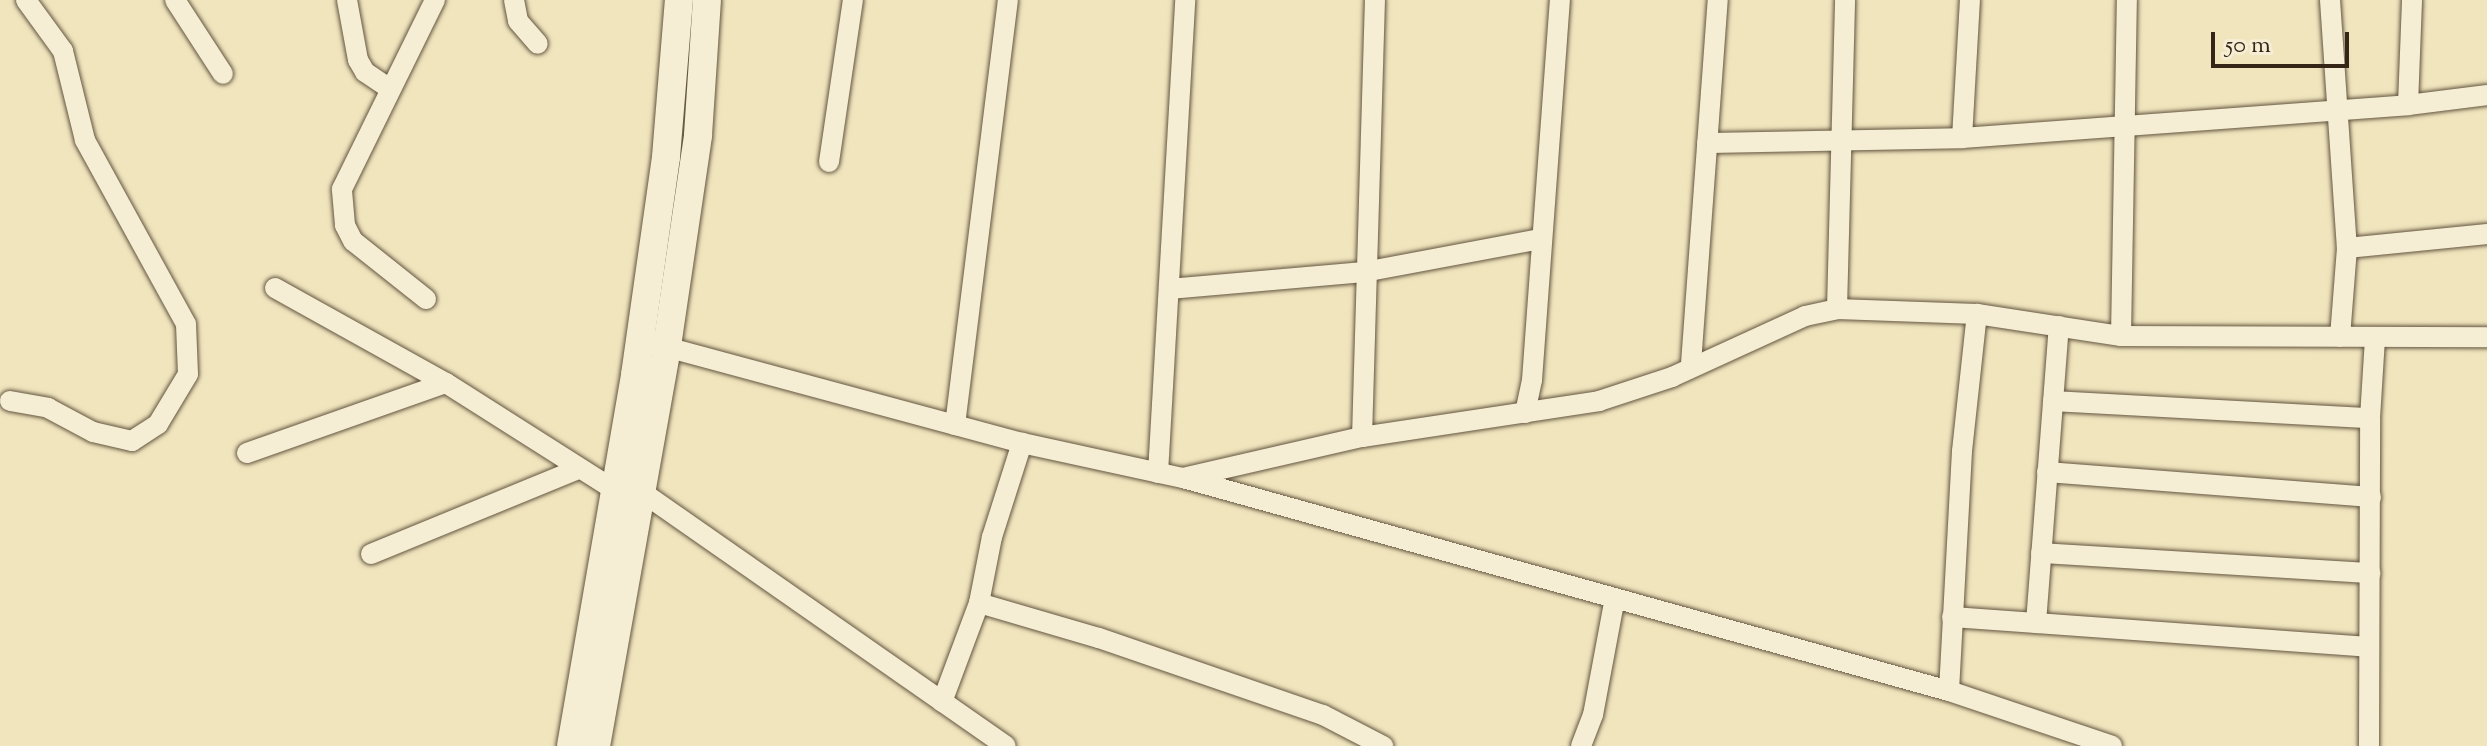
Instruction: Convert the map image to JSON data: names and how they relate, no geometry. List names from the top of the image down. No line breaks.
{"scale_bar":"50 m"}
